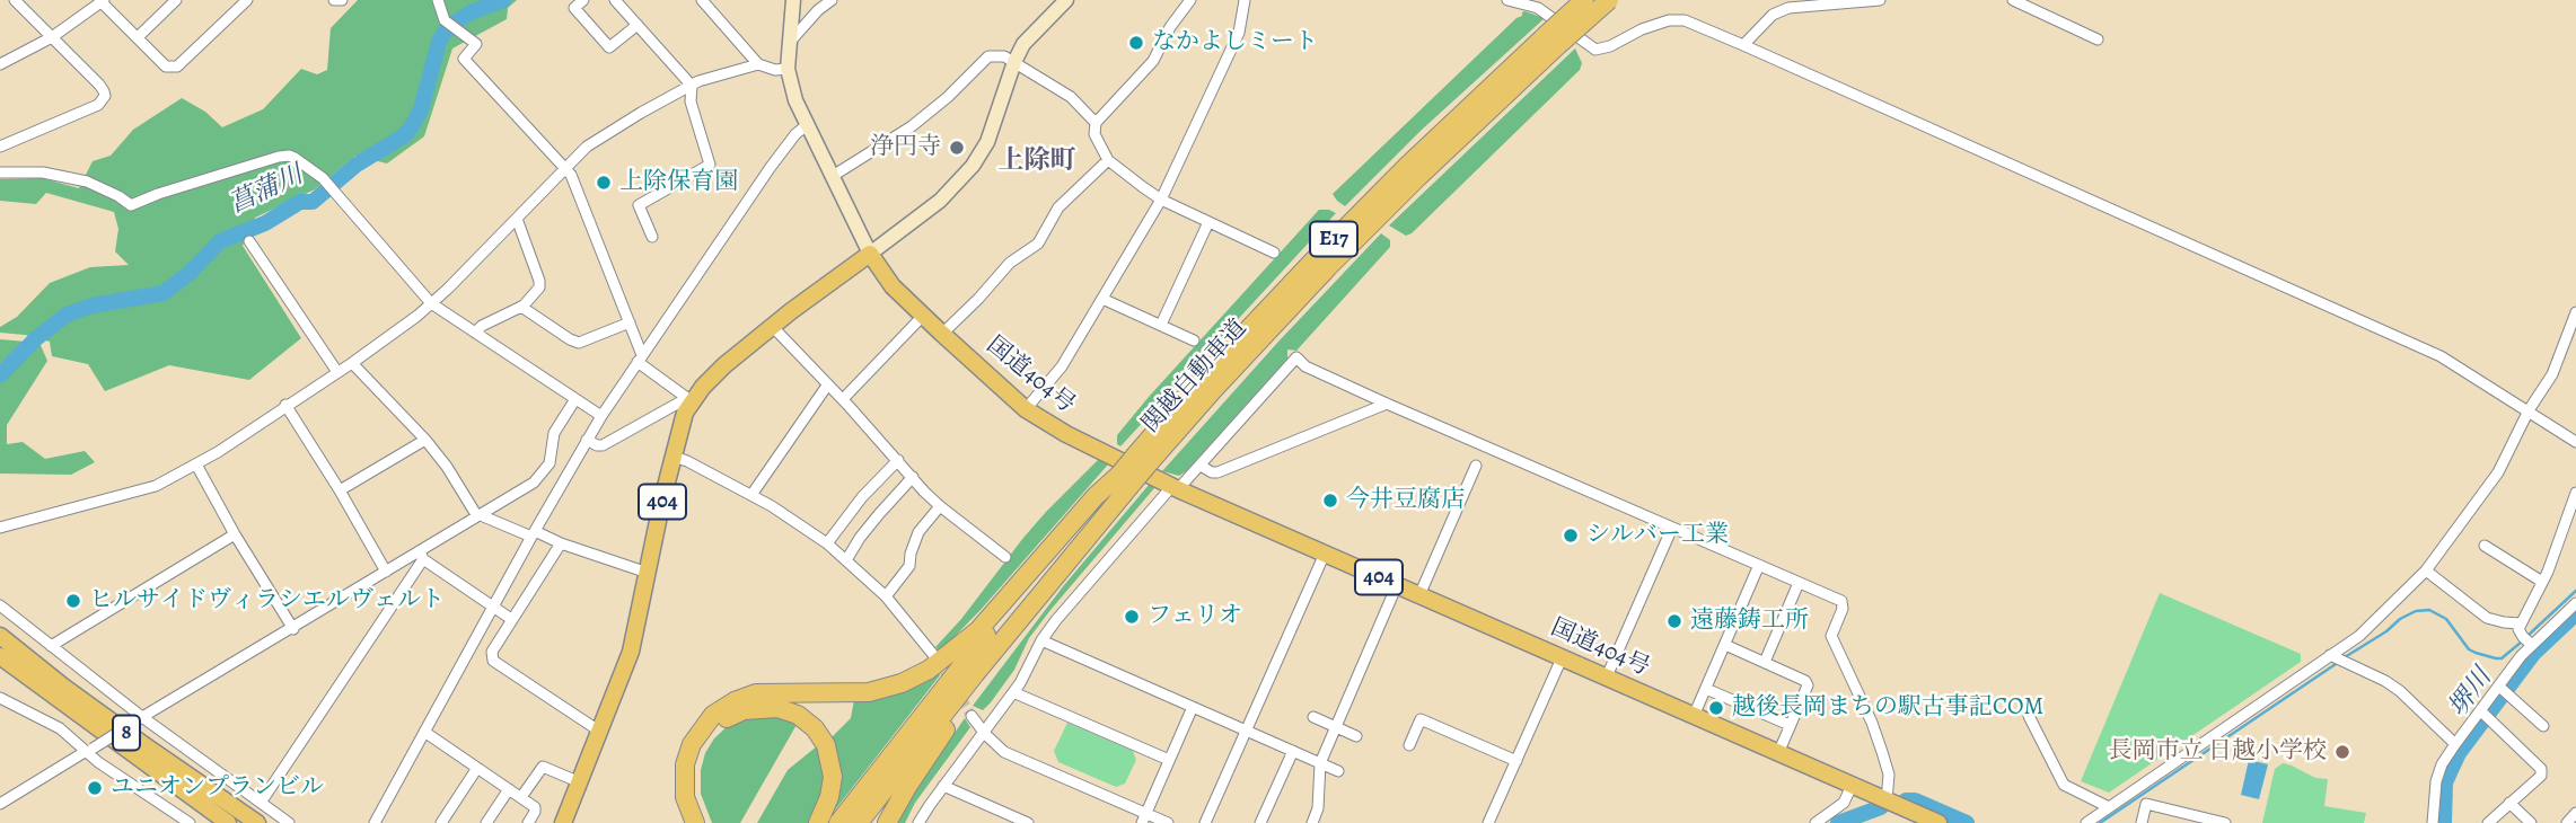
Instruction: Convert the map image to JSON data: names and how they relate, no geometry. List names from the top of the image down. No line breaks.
{"streets":{"highway":["E17","国道404号","関越自動車道","404","8"]},"crossings":[["国道404号","404"]],"districts":["上除町"],"water":["菖蒲川","堺川"],"places":["なかよしミート","浄円寺","上除保育園","今井豆腐店","シルバー工業","ヒルサイドヴィラシエルヴェルト","フェリオ","遠藤鋳工所","越後長岡まちの駅古事記COM","長岡市立 日越小学校","ユニオンプランビル"]}
